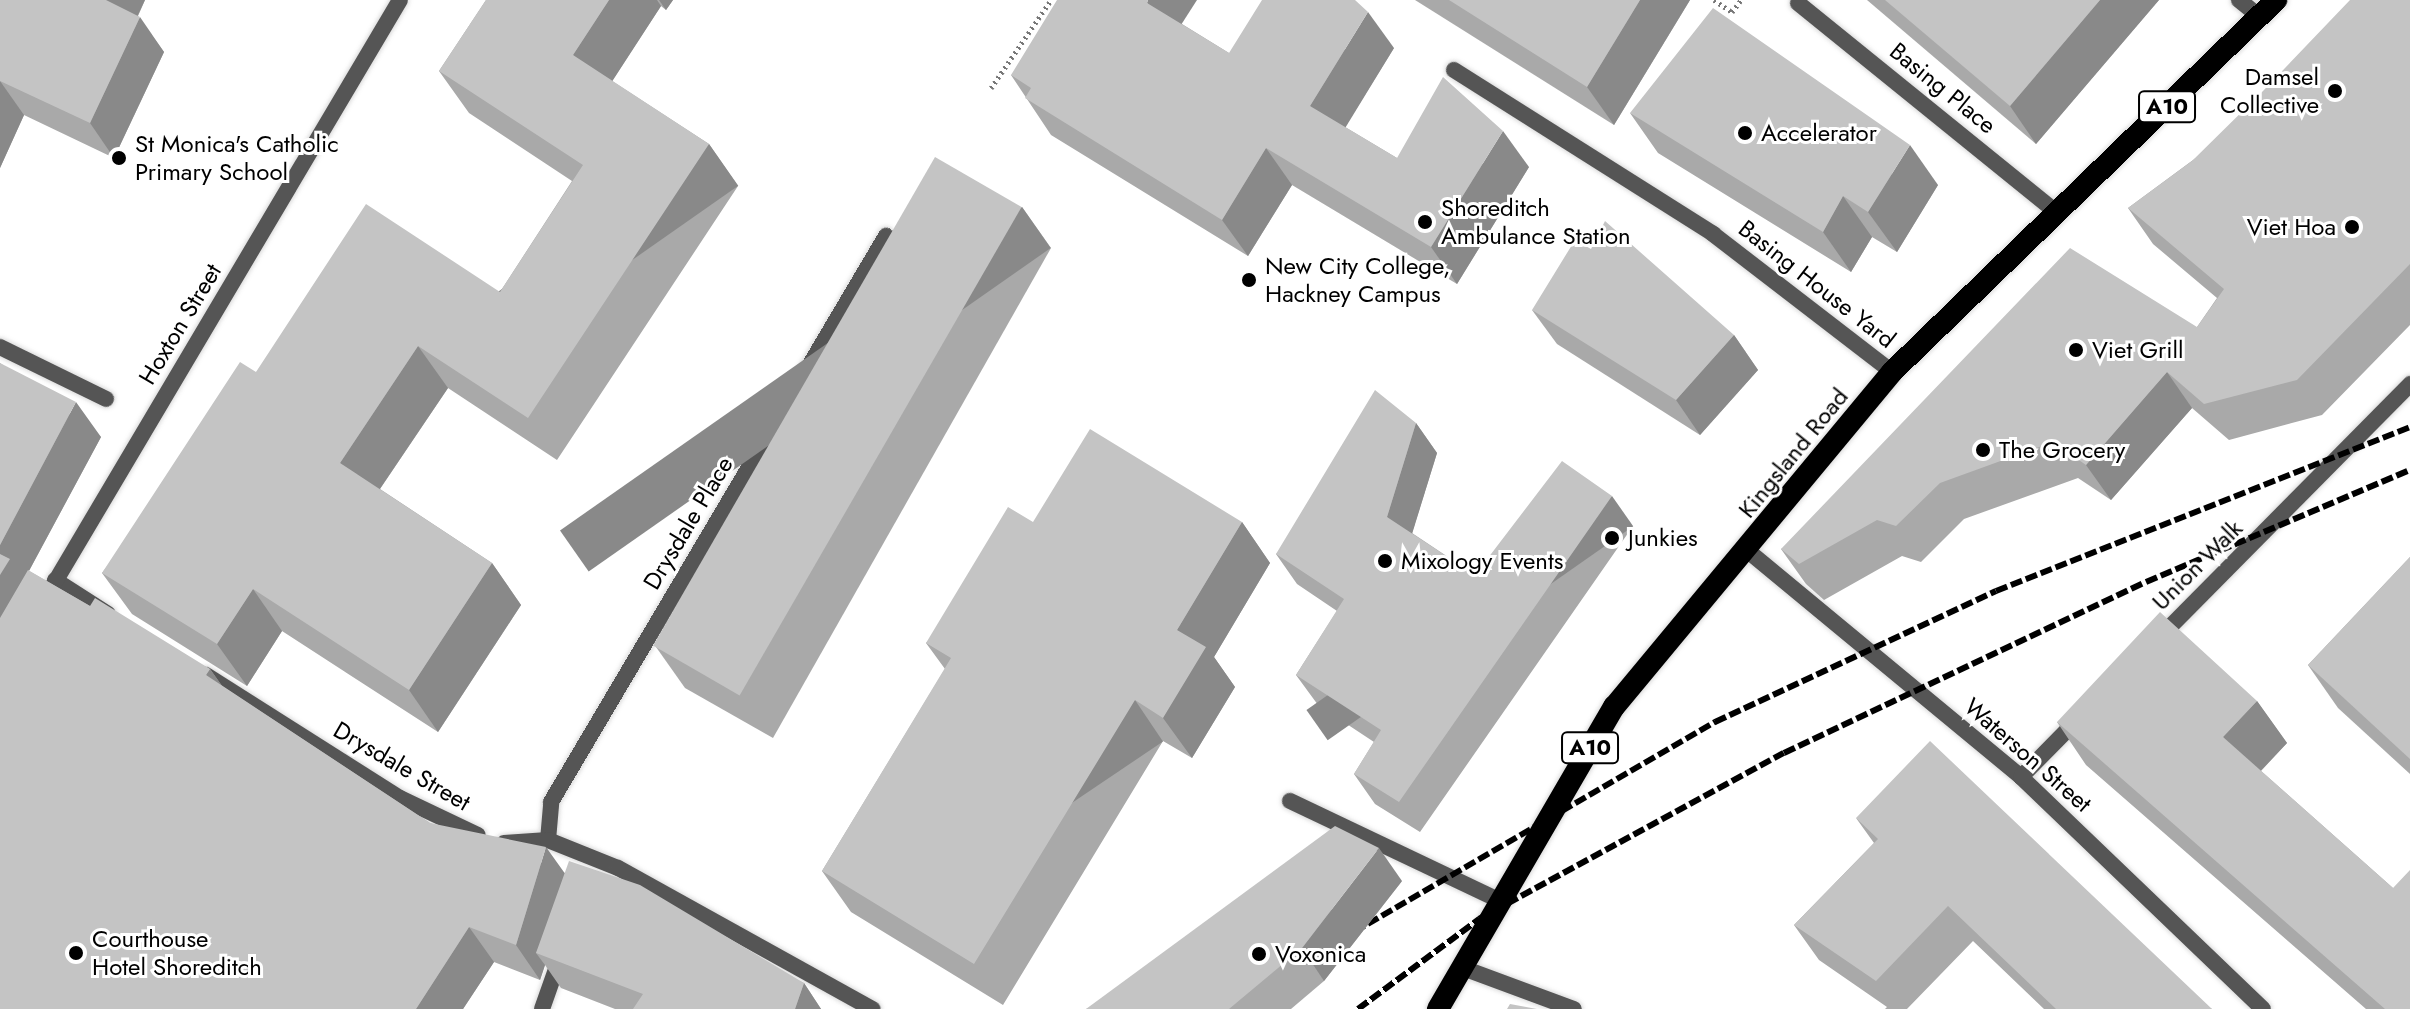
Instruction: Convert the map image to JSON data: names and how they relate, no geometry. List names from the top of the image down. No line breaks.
{"streets":{"highway":["A10","Kingsland Road"],"street":["Basing Place","Basing House Yard","Hoxton Street","Drysdale Place","Union Walk","Waterson Street","Drysdale Street"]},"crossings":[["Basing Place","Kingsland Road"],["Basing House Yard","Kingsland Road"],["Kingsland Road","Waterson Street"],["Drysdale Place","Drysdale Street"]],"places":["Damsel Collective","Accelerator","St Monica's Catholic Primary School","Shoreditch Ambulance Station","Viet Hoa","New City College, Hackney Campus","Viet Grill","The Grocery","Junkies","Mixology Events","Courthouse Hotel Shoreditch","Voxonica"]}
